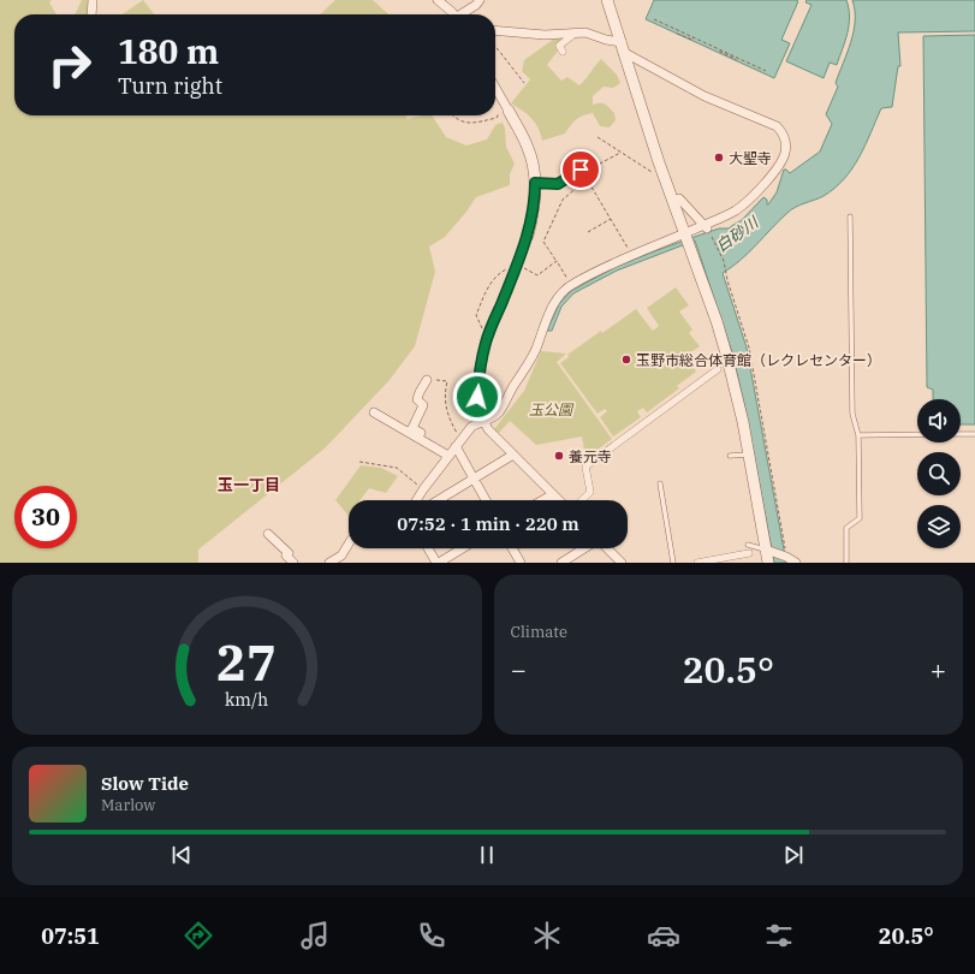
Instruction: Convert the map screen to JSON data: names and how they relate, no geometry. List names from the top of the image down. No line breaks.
{"districts":["玉一丁目"],"water":["白砂川"],"parks":["玉公園"],"places":["大聖寺","玉野市総合体育館（レクレセンター）","養元寺"],"page":{"turn":["180 m","Turn right"],"limit":"30","trip":"07:52 · 1 min · 220 m","tile":"Climate","heat":["−","20.5°","+"],"song":["Slow Tide","Marlow"],"tabs":["07:51","20.5°"],"gauge":["27","km/h"]}}
